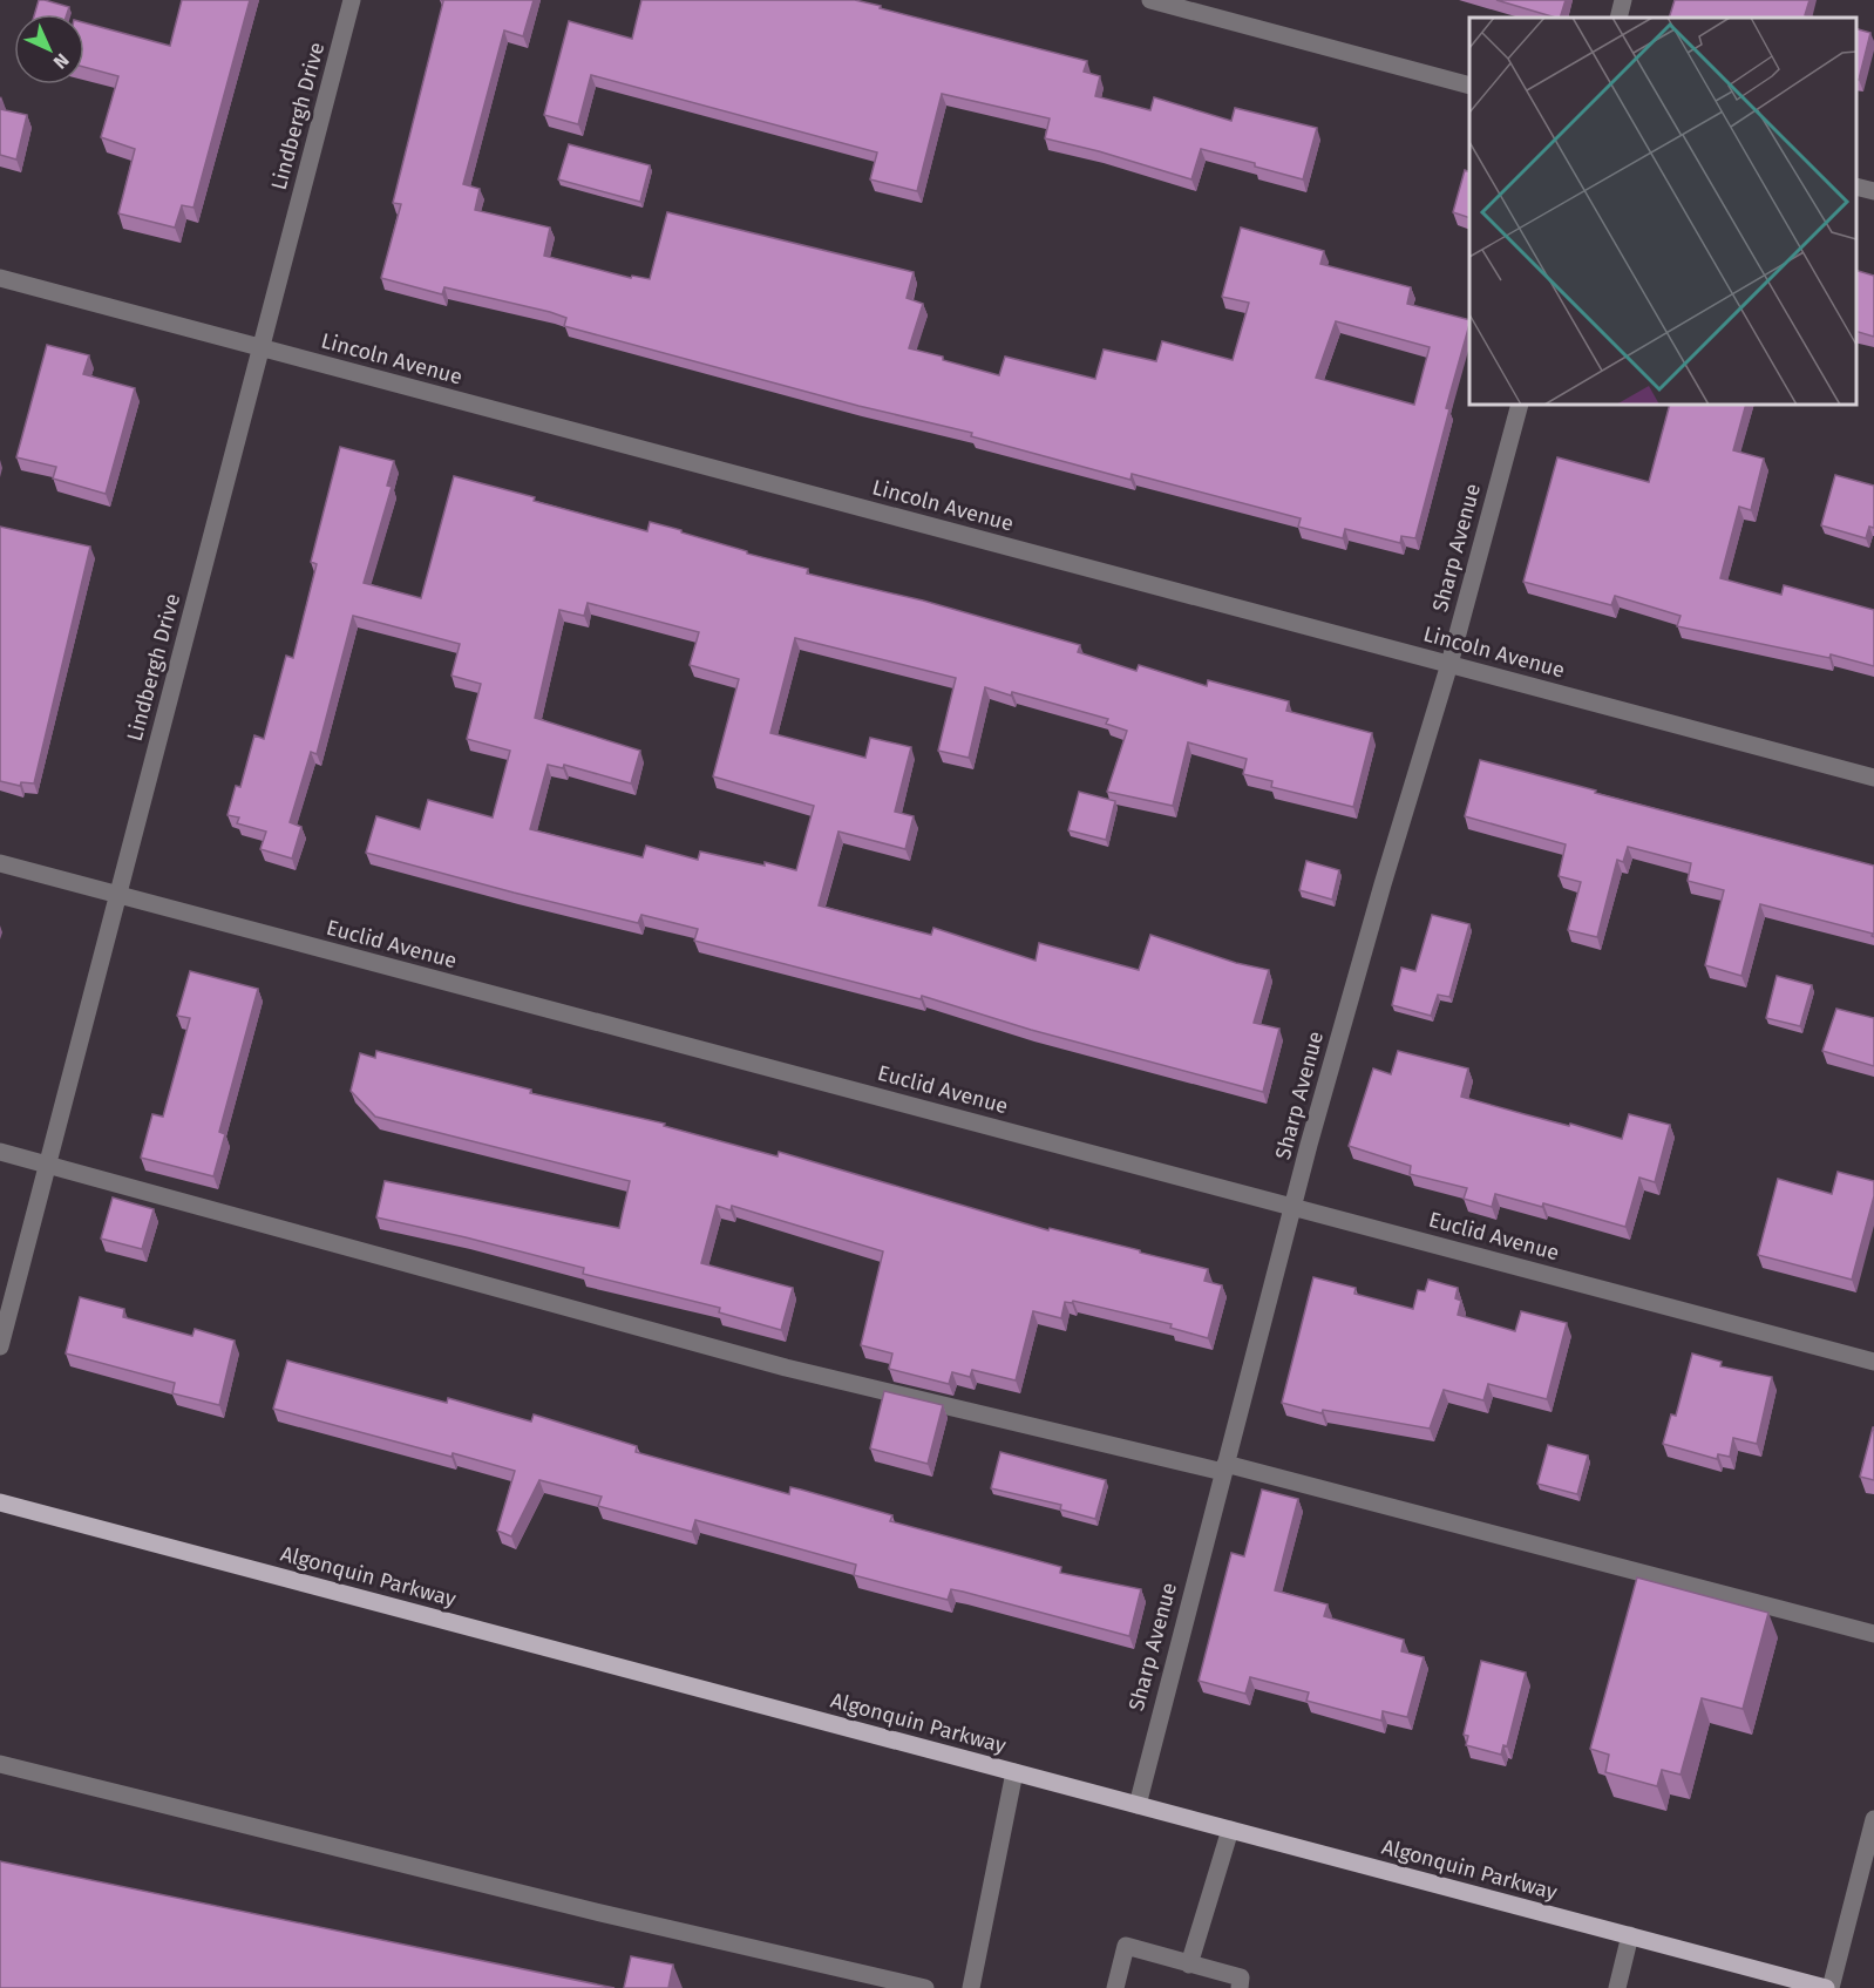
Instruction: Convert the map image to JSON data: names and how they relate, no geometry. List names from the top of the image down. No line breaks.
{"streets":{"main road":["Algonquin Parkway"],"street":["Lindbergh Drive","Lincoln Avenue","Sharp Avenue","Euclid Avenue"]},"crossings":[["Lindbergh Drive","Lincoln Avenue"],["Lindbergh Drive","Euclid Avenue"],["Lincoln Avenue","Sharp Avenue"],["Sharp Avenue","Euclid Avenue"],["Sharp Avenue","Algonquin Parkway"]],"north":"bottom right"}
